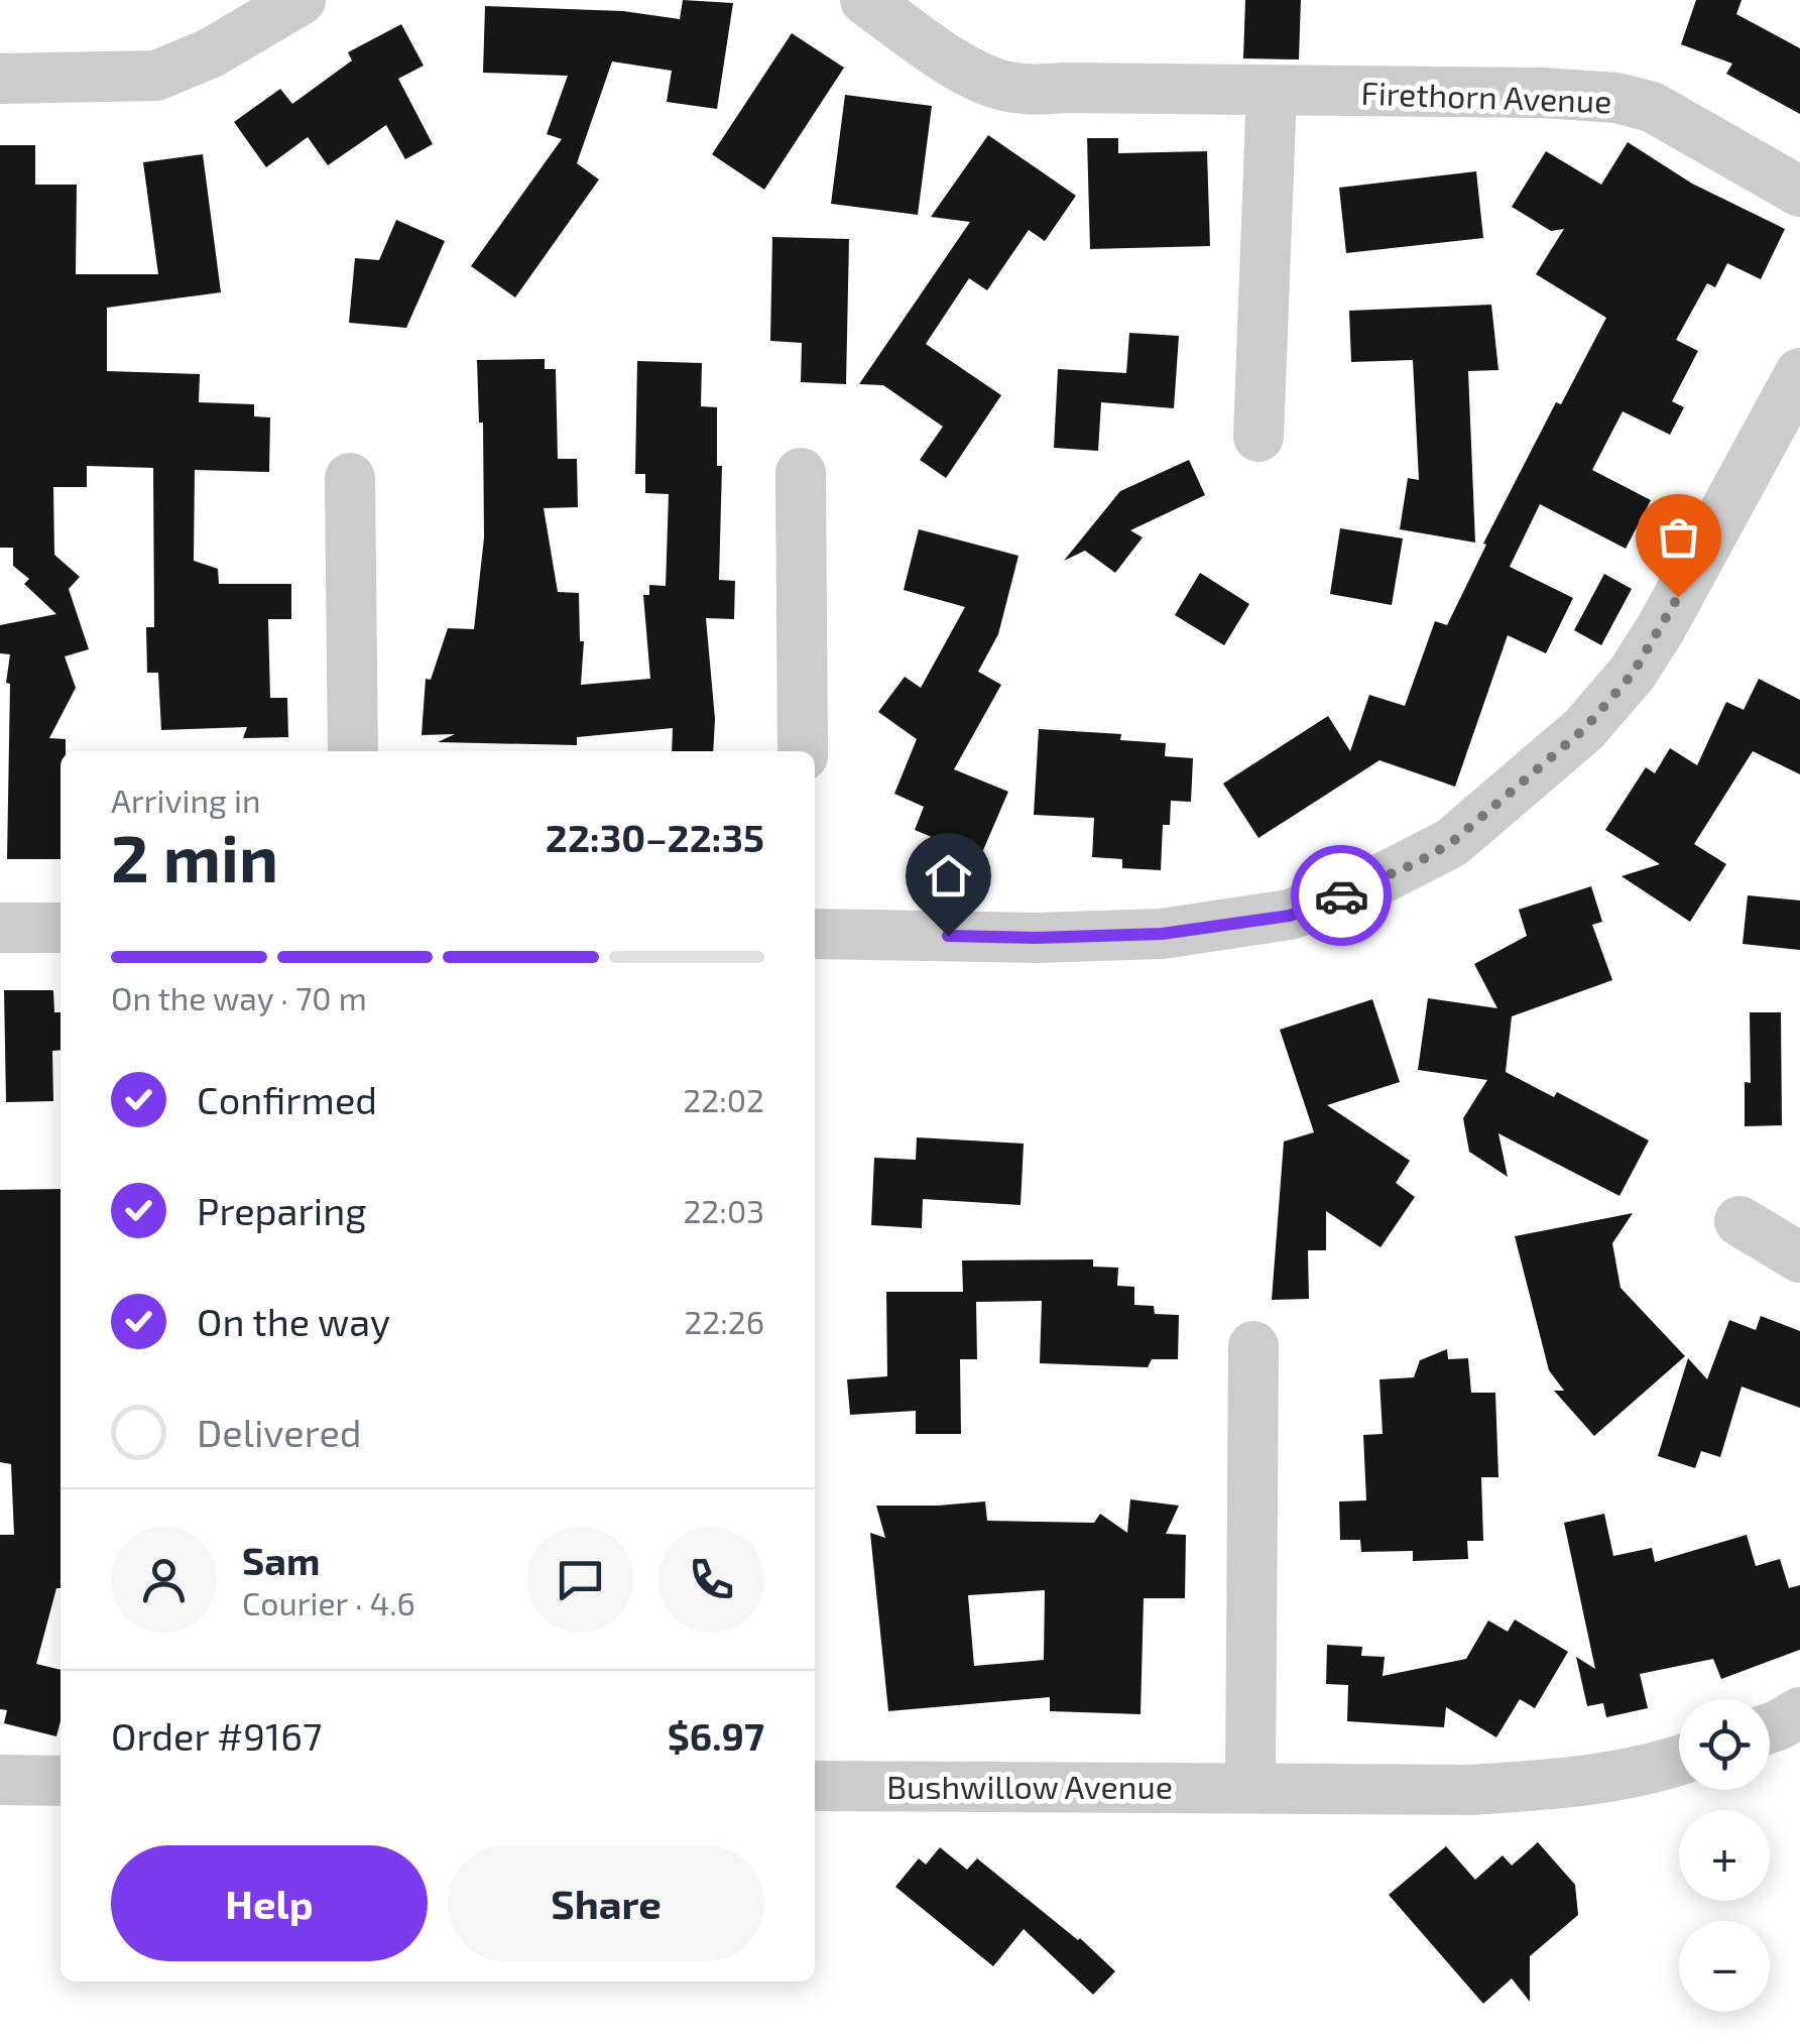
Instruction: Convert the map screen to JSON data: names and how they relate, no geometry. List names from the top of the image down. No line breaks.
{"streets":{"street":["Firethorn Avenue","Bushwillow Avenue"]},"page":{"heading":["2 min","Arriving in","22:30–22:35"],"panel":["Sam","Courier · 4.6","Order #9167","$6.97"],"bar":"On the way · 70 m","list":[["Confirmed","22:02"],["Preparing","22:03"],["On the way","22:26"],"Delivered"],"map_buttons":["+","−"],"buttons":["Help","Share"]}}
